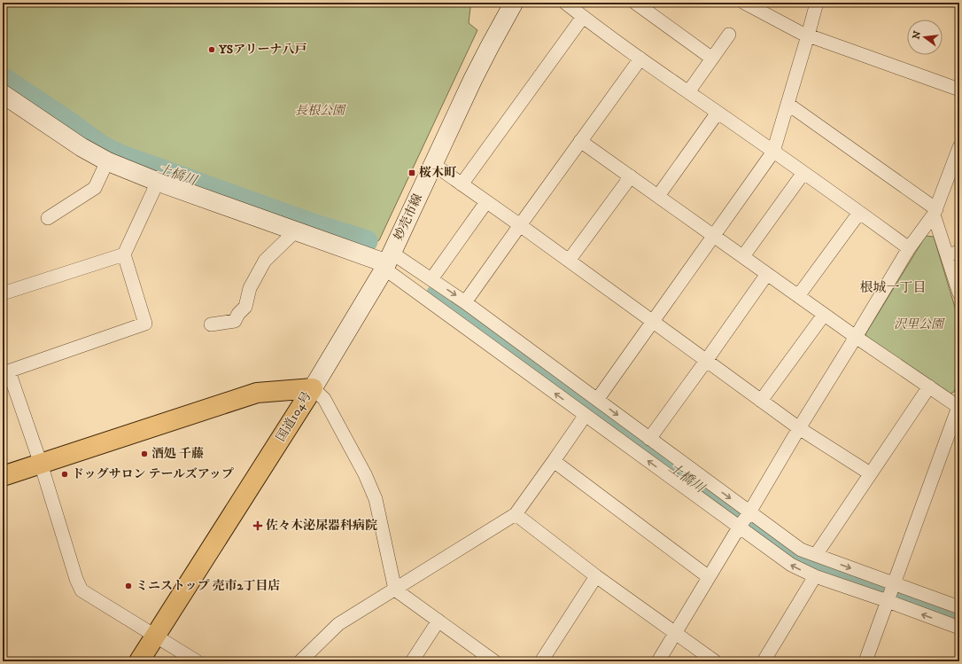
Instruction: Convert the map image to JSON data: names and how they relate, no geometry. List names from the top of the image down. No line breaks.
{"streets":{"highway":["国道104号"],"street":["妙売市線"]},"crossings":[["妙売市線","国道104号"]],"districts":["根城一丁目"],"water":["土橋川"],"parks":["長根公園","沢里公園"],"places":{"other":["YSアリーナ八戸","酒処 千藤","ドッグサロン テールズアップ","ミニストップ 売市2丁目店"],"transit":["桜木町"],"health":["佐々木泌尿器科病院"]},"north":"left"}
